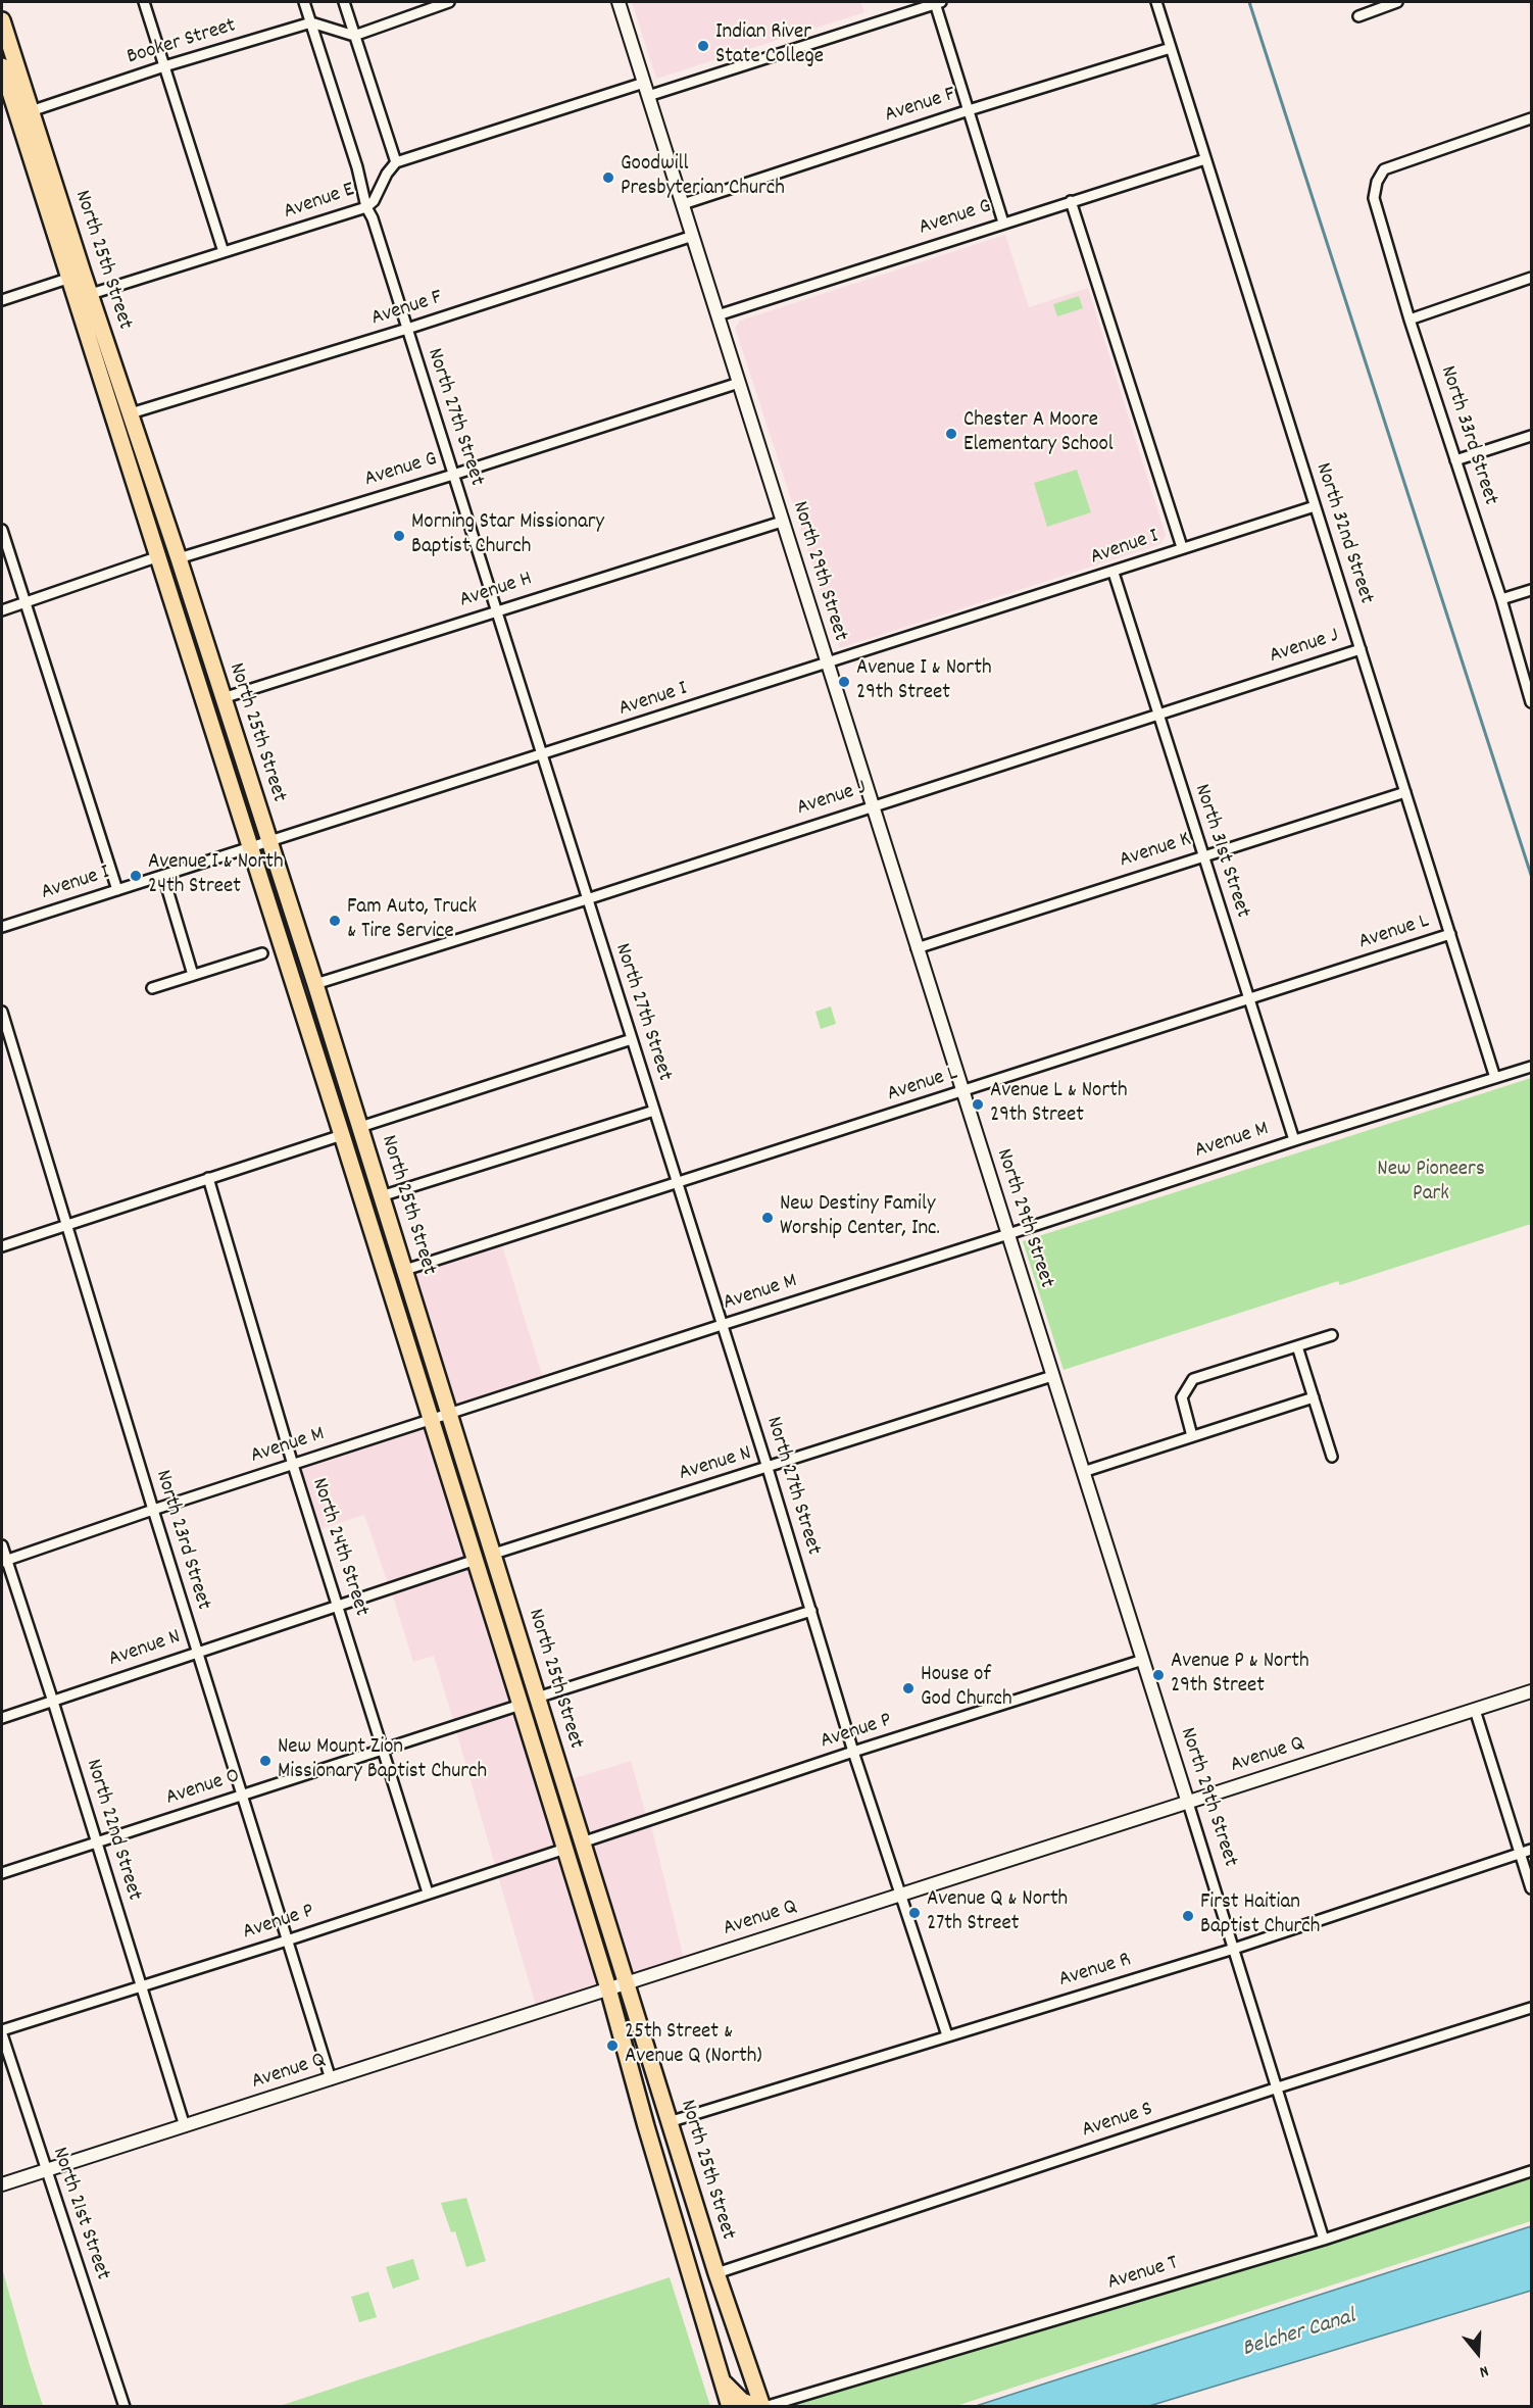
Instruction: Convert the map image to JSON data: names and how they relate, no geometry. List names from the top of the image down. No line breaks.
{"streets":{"main road":["North 25th Street"],"street":["Booker Street","Avenue F","Avenue E","Avenue G","North 27th Street","North 33rd Street","North 32nd Street","Avenue I","North 29th Street","Avenue H","Avenue J","Avenue K","North 31st Street","Avenue L","Avenue M","Avenue N","North 23rd Street","North 24th Street","Avenue P","Avenue Q","Avenue O","North 22nd Street","Avenue R","Avenue S","North 21st Street","Avenue T"]},"crossings":[["Booker Street","North 25th Street"],["Booker Street","North 27th Street"],["Avenue F","North 25th Street"],["Avenue F","North 27th Street"],["Avenue F","North 32nd Street"],["Avenue F","North 29th Street"],["Avenue E","North 25th Street"],["Avenue E","North 27th Street"],["Avenue G","North 25th Street"],["Avenue G","North 27th Street"],["Avenue G","North 32nd Street"],["Avenue G","North 29th Street"],["North 25th Street","Avenue I"],["North 25th Street","Avenue H"],["North 25th Street","Avenue J"],["North 25th Street","Avenue L"],["North 25th Street","Avenue M"],["North 25th Street","Avenue N"],["North 25th Street","Avenue P"],["North 25th Street","Avenue Q"],["North 25th Street","Avenue O"],["North 25th Street","Avenue R"],["North 25th Street","Avenue S"],["North 25th Street","Avenue T"],["North 27th Street","Avenue I"],["North 27th Street","Avenue H"],["North 27th Street","Avenue J"],["North 27th Street","Avenue L"],["North 27th Street","Avenue M"],["North 27th Street","Avenue N"],["North 27th Street","Avenue P"],["North 27th Street","Avenue Q"],["North 27th Street","Avenue R"],["North 32nd Street","Avenue I"],["North 32nd Street","Avenue J"],["North 32nd Street","Avenue K"],["North 32nd Street","Avenue L"],["North 32nd Street","Avenue M"],["Avenue I","North 29th Street"],["Avenue I","North 31st Street"],["North 29th Street","Avenue H"],["North 29th Street","Avenue J"],["North 29th Street","Avenue K"],["North 29th Street","Avenue L"],["North 29th Street","Avenue M"],["North 29th Street","Avenue N"],["North 29th Street","Avenue P"],["North 29th Street","Avenue Q"],["North 29th Street","Avenue R"],["North 29th Street","Avenue S"],["North 29th Street","Avenue T"],["Avenue J","North 31st Street"],["Avenue K","North 31st Street"],["North 31st Street","Avenue L"],["North 31st Street","Avenue M"],["Avenue M","North 23rd Street"],["Avenue M","North 24th Street"],["Avenue M","North 22nd Street"],["Avenue N","North 23rd Street"],["Avenue N","North 24th Street"],["Avenue N","North 22nd Street"],["North 23rd Street","Avenue P"],["North 23rd Street","Avenue Q"],["North 23rd Street","Avenue O"],["North 24th Street","Avenue P"],["North 24th Street","Avenue O"],["Avenue P","North 22nd Street"],["Avenue P","North 21st Street"],["Avenue Q","North 22nd Street"],["Avenue Q","North 21st Street"],["Avenue O","North 22nd Street"]],"water":["Belcher Canal"],"parks":["New Pioneers Park"],"places":["Indian River State College","Goodwill Presbyterian Church","Chester A Moore Elementary School","Morning Star Missionary Baptist Church","Avenue I & North 29th Street","Avenue I & North 24th Street","Fam Auto, Truck & Tire Service","Avenue L & North 29th Street","New Destiny Family Worship Center, Inc.","Avenue P & North 29th Street","House of God Church","New Mount Zion Missionary Baptist Church","Avenue Q & North 27th Street","First Haitian Baptist Church","25th Street & Avenue Q (North)"],"north":"bottom"}
